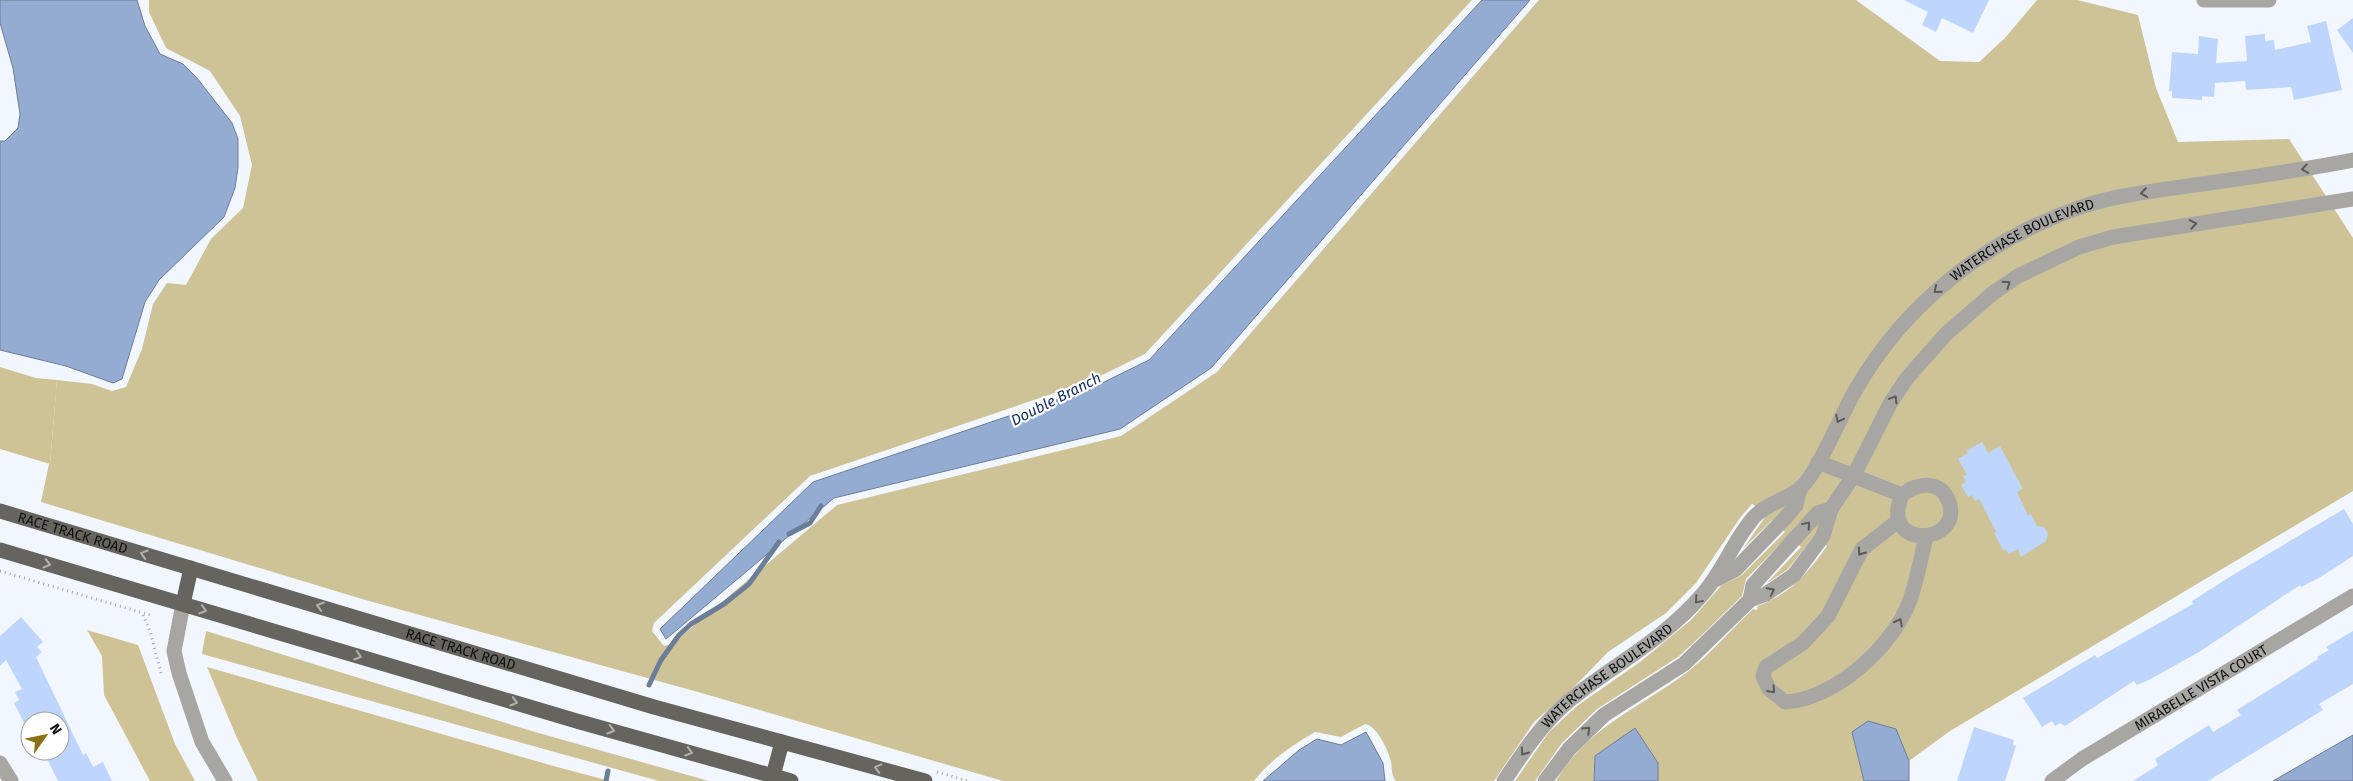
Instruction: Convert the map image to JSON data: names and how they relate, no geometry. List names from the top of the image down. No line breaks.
{"streets":{"main road":["RACE TRACK ROAD"],"street":["WATERCHASE BOULEVARD","MIRABELLE VISTA COURT"]},"water":["Double Branch"],"north":"top right"}
